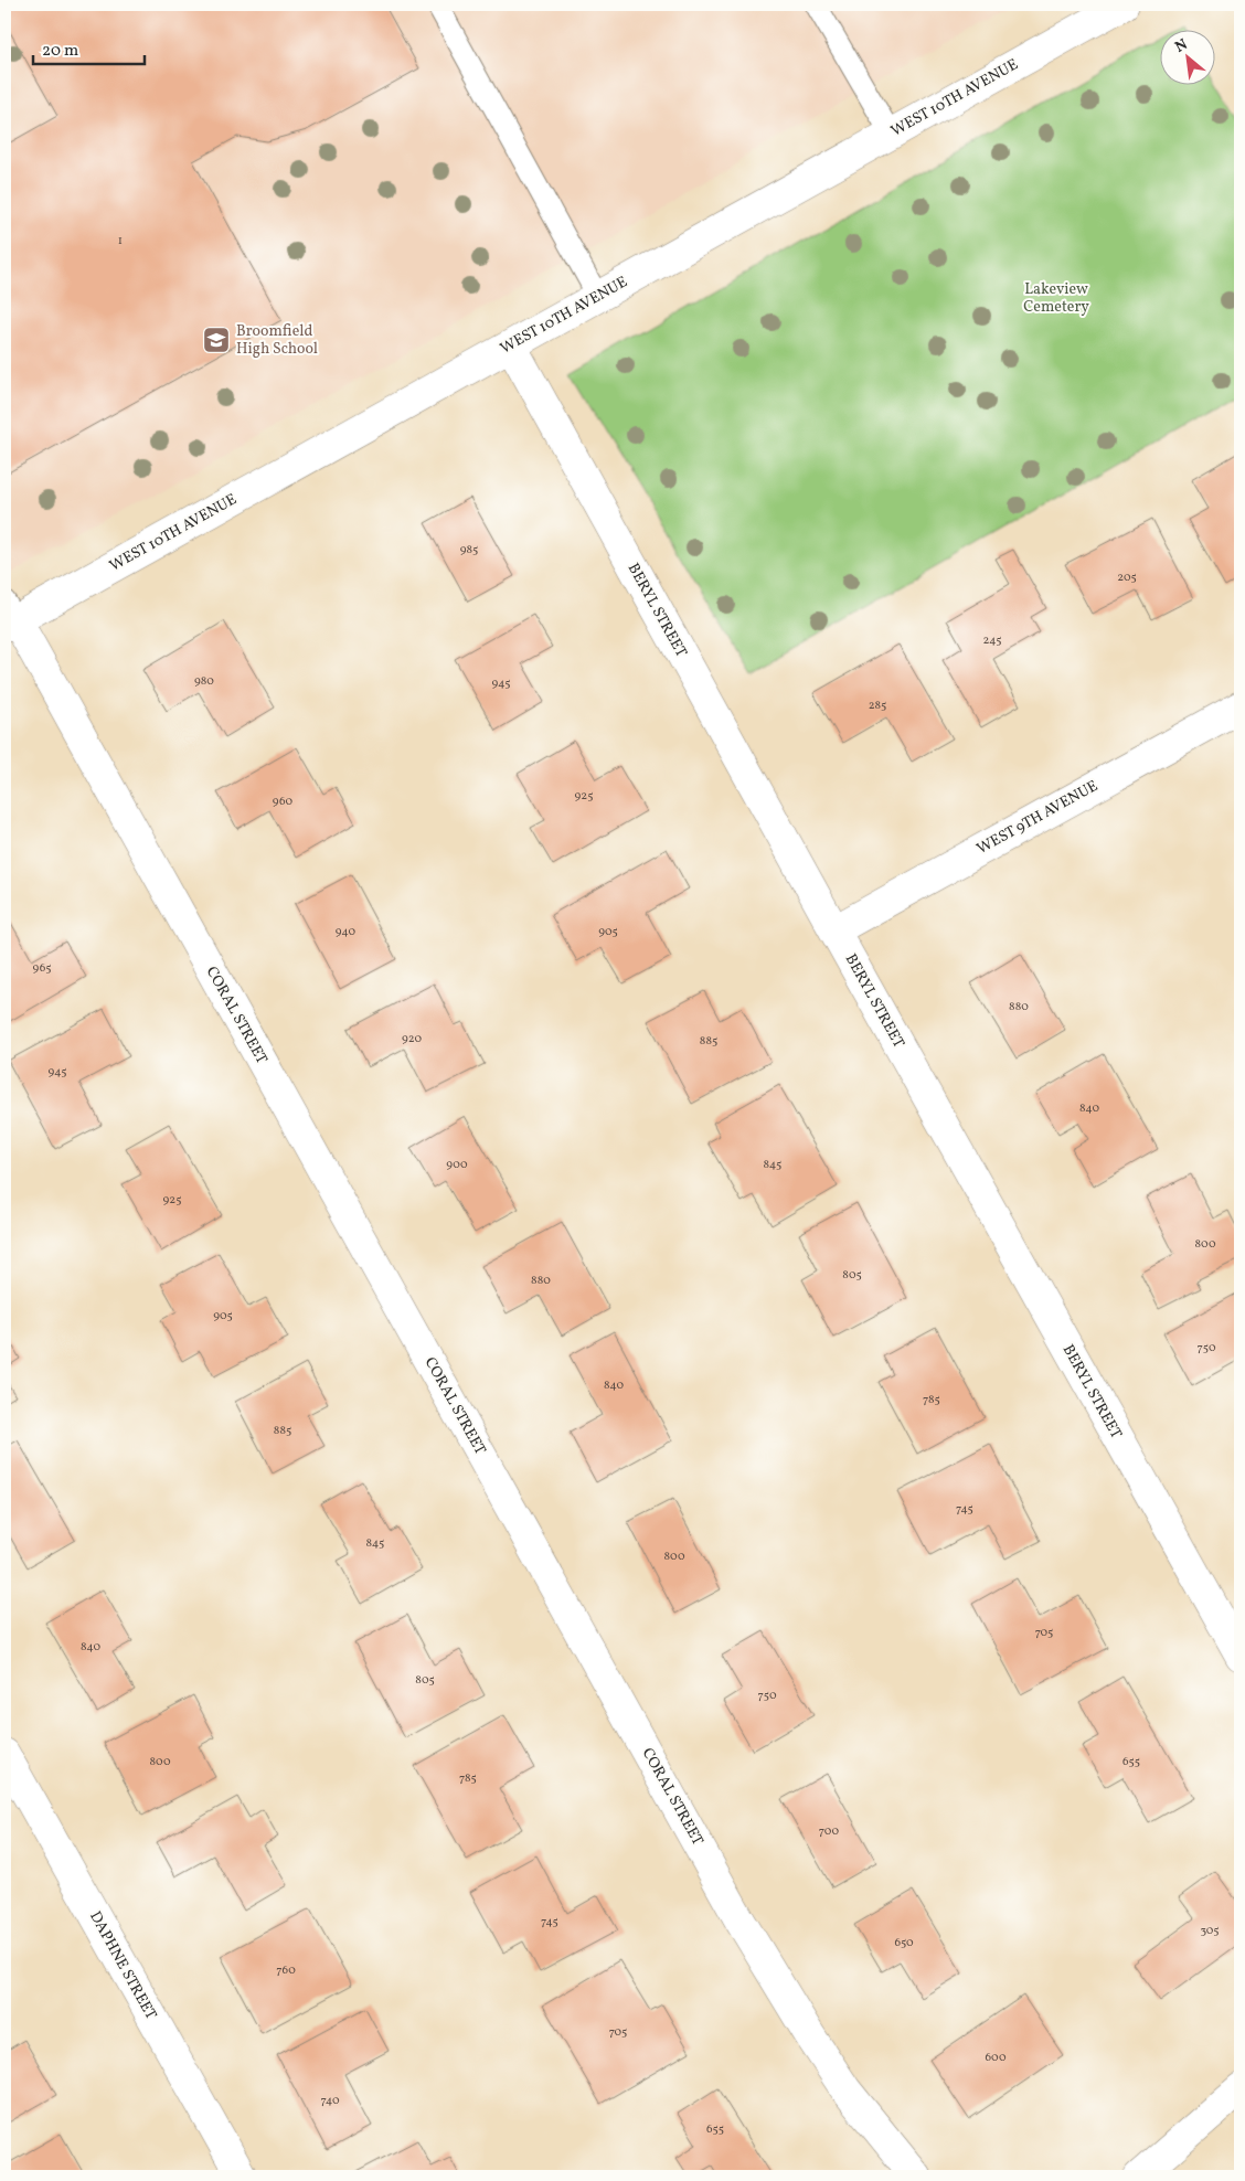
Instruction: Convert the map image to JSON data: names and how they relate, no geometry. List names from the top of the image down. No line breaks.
{"streets":{"street":["WEST 10TH AVENUE","BERYL STREET","WEST 9TH AVENUE","CORAL STREET","DAPHNE STREET"]},"crossings":[["WEST 10TH AVENUE","BERYL STREET"],["WEST 10TH AVENUE","CORAL STREET"],["BERYL STREET","WEST 9TH AVENUE"]],"parks":["Lakeview Cemetery"],"places":{"school or university":["Broomfield High School"]},"house_numbers":["1","985","205","245","980","945","285","925","960","940","905","965","880","920","885","945","840","900","845","925","800","805","880","905","750","840","785","885","745","845","800","705","840","805","750","800","655","785","700","745","305","650","760","705","600","740","655"],"scale_bar":"20 m","north":"top left"}
